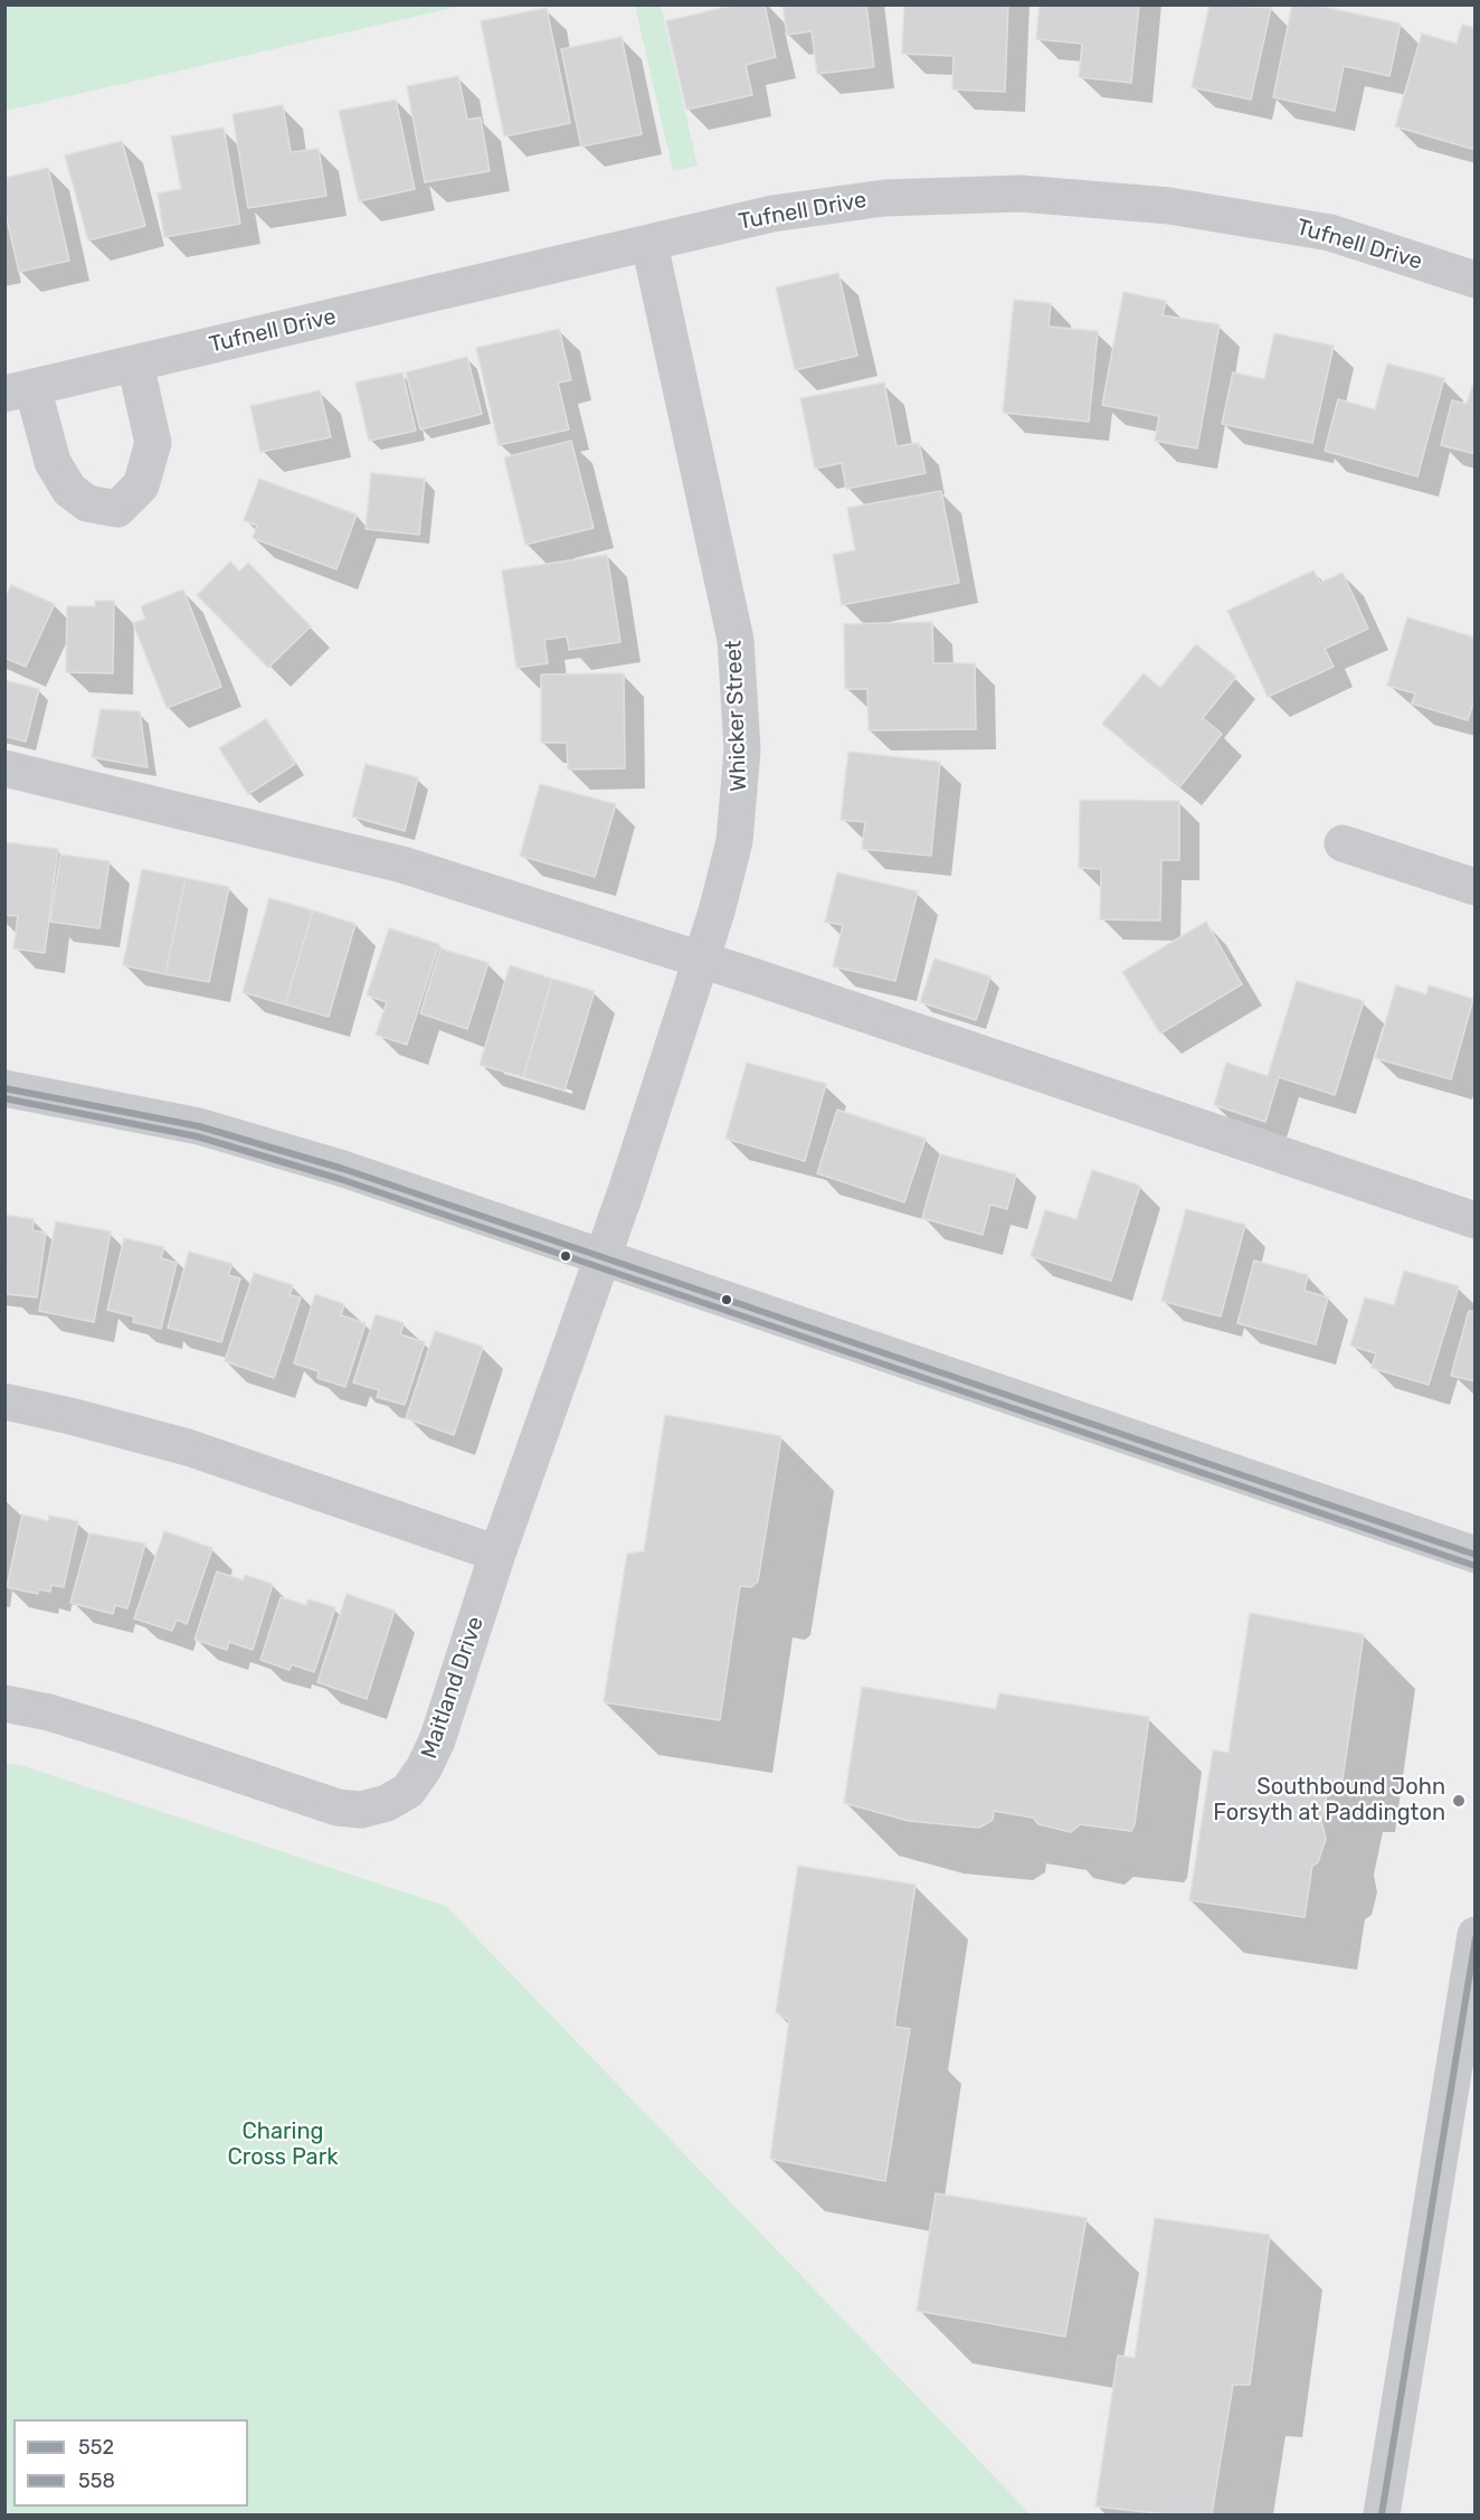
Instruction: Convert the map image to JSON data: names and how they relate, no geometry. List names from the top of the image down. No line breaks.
{"streets":{"street":["Tufnell Drive","Whicker Street","Maitland Drive"]},"crossings":[["Tufnell Drive","Whicker Street"],["Whicker Street","Maitland Drive"]],"parks":["Charing Cross Park"],"places":["Southbound John Forsyth at Paddington"],"lines":["transit line 552","transit line 558"],"legend":["552","558"]}
